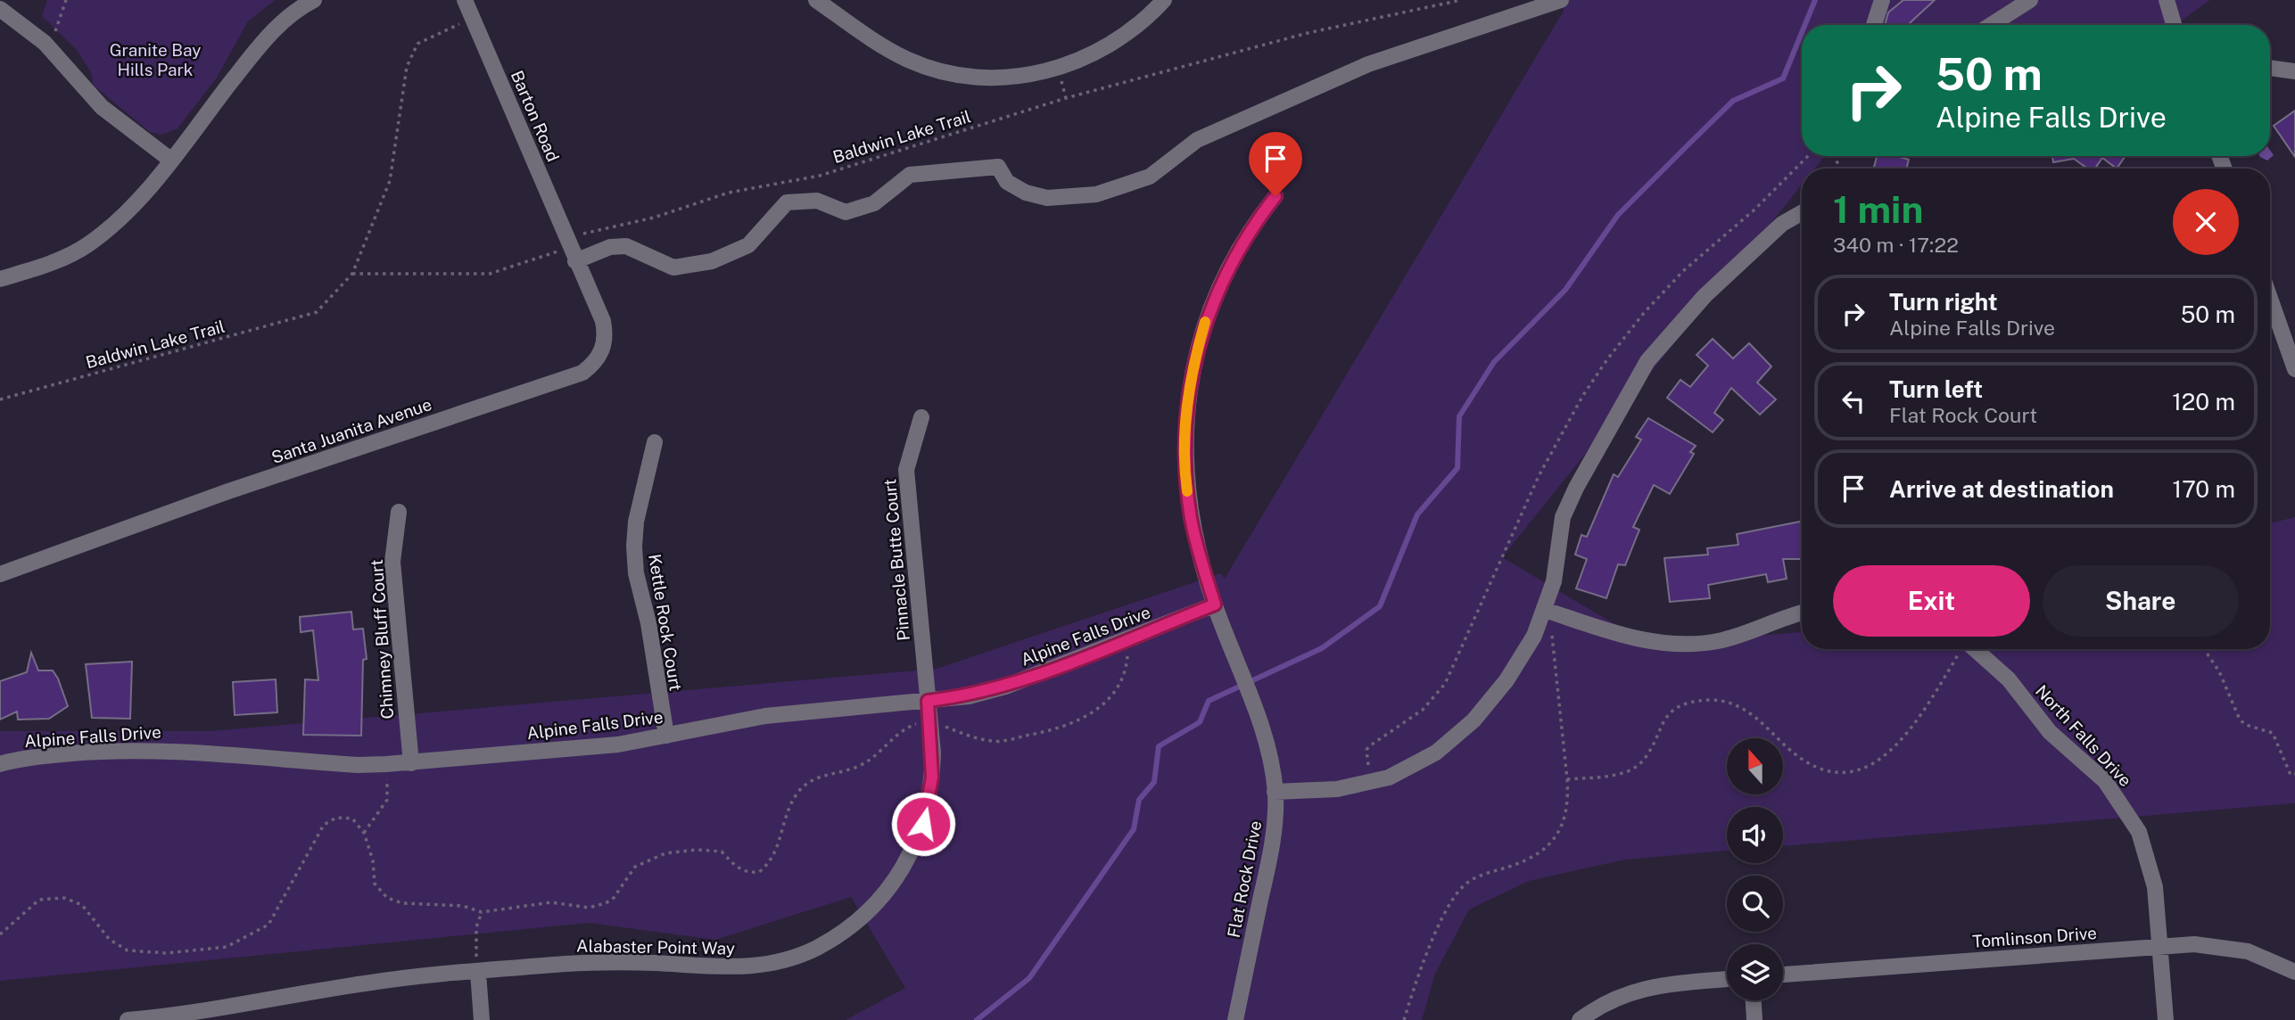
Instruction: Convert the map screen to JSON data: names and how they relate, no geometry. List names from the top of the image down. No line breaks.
{"streets":{"street":["Barton Road","Santa Juanita Avenue","Pinnacle Butte Court","Kettle Rock Court","Alpine Falls Drive","Chimney Bluff Court","North Falls Drive","Flat Rock Drive","Tomlinson Drive","Alabaster Point Way"],"path":["Baldwin Lake Trail"]},"crossings":[["Barton Road","Baldwin Lake Trail"],["Barton Road","Santa Juanita Avenue"],["Baldwin Lake Trail","Santa Juanita Avenue"],["Pinnacle Butte Court","Alpine Falls Drive"],["Pinnacle Butte Court","Alabaster Point Way"],["Kettle Rock Court","Alpine Falls Drive"],["Alpine Falls Drive","Chimney Bluff Court"],["Alpine Falls Drive","Flat Rock Drive"],["Alpine Falls Drive","Alabaster Point Way"],["North Falls Drive","Tomlinson Drive"]],"parks":["Granite Bay Hills Park"],"north":"top","page":{"turn":["50 m","Alpine Falls Drive"],"heading":["1 min","340 m · 17:22"],"list":[{"name":"Turn right","note":"Alpine Falls Drive","value":"50 m"},{"name":"Turn left","note":"Flat Rock Court","value":"120 m"},{"name":"Arrive at destination","value":"170 m"}],"buttons":["Exit","Share"]}}
